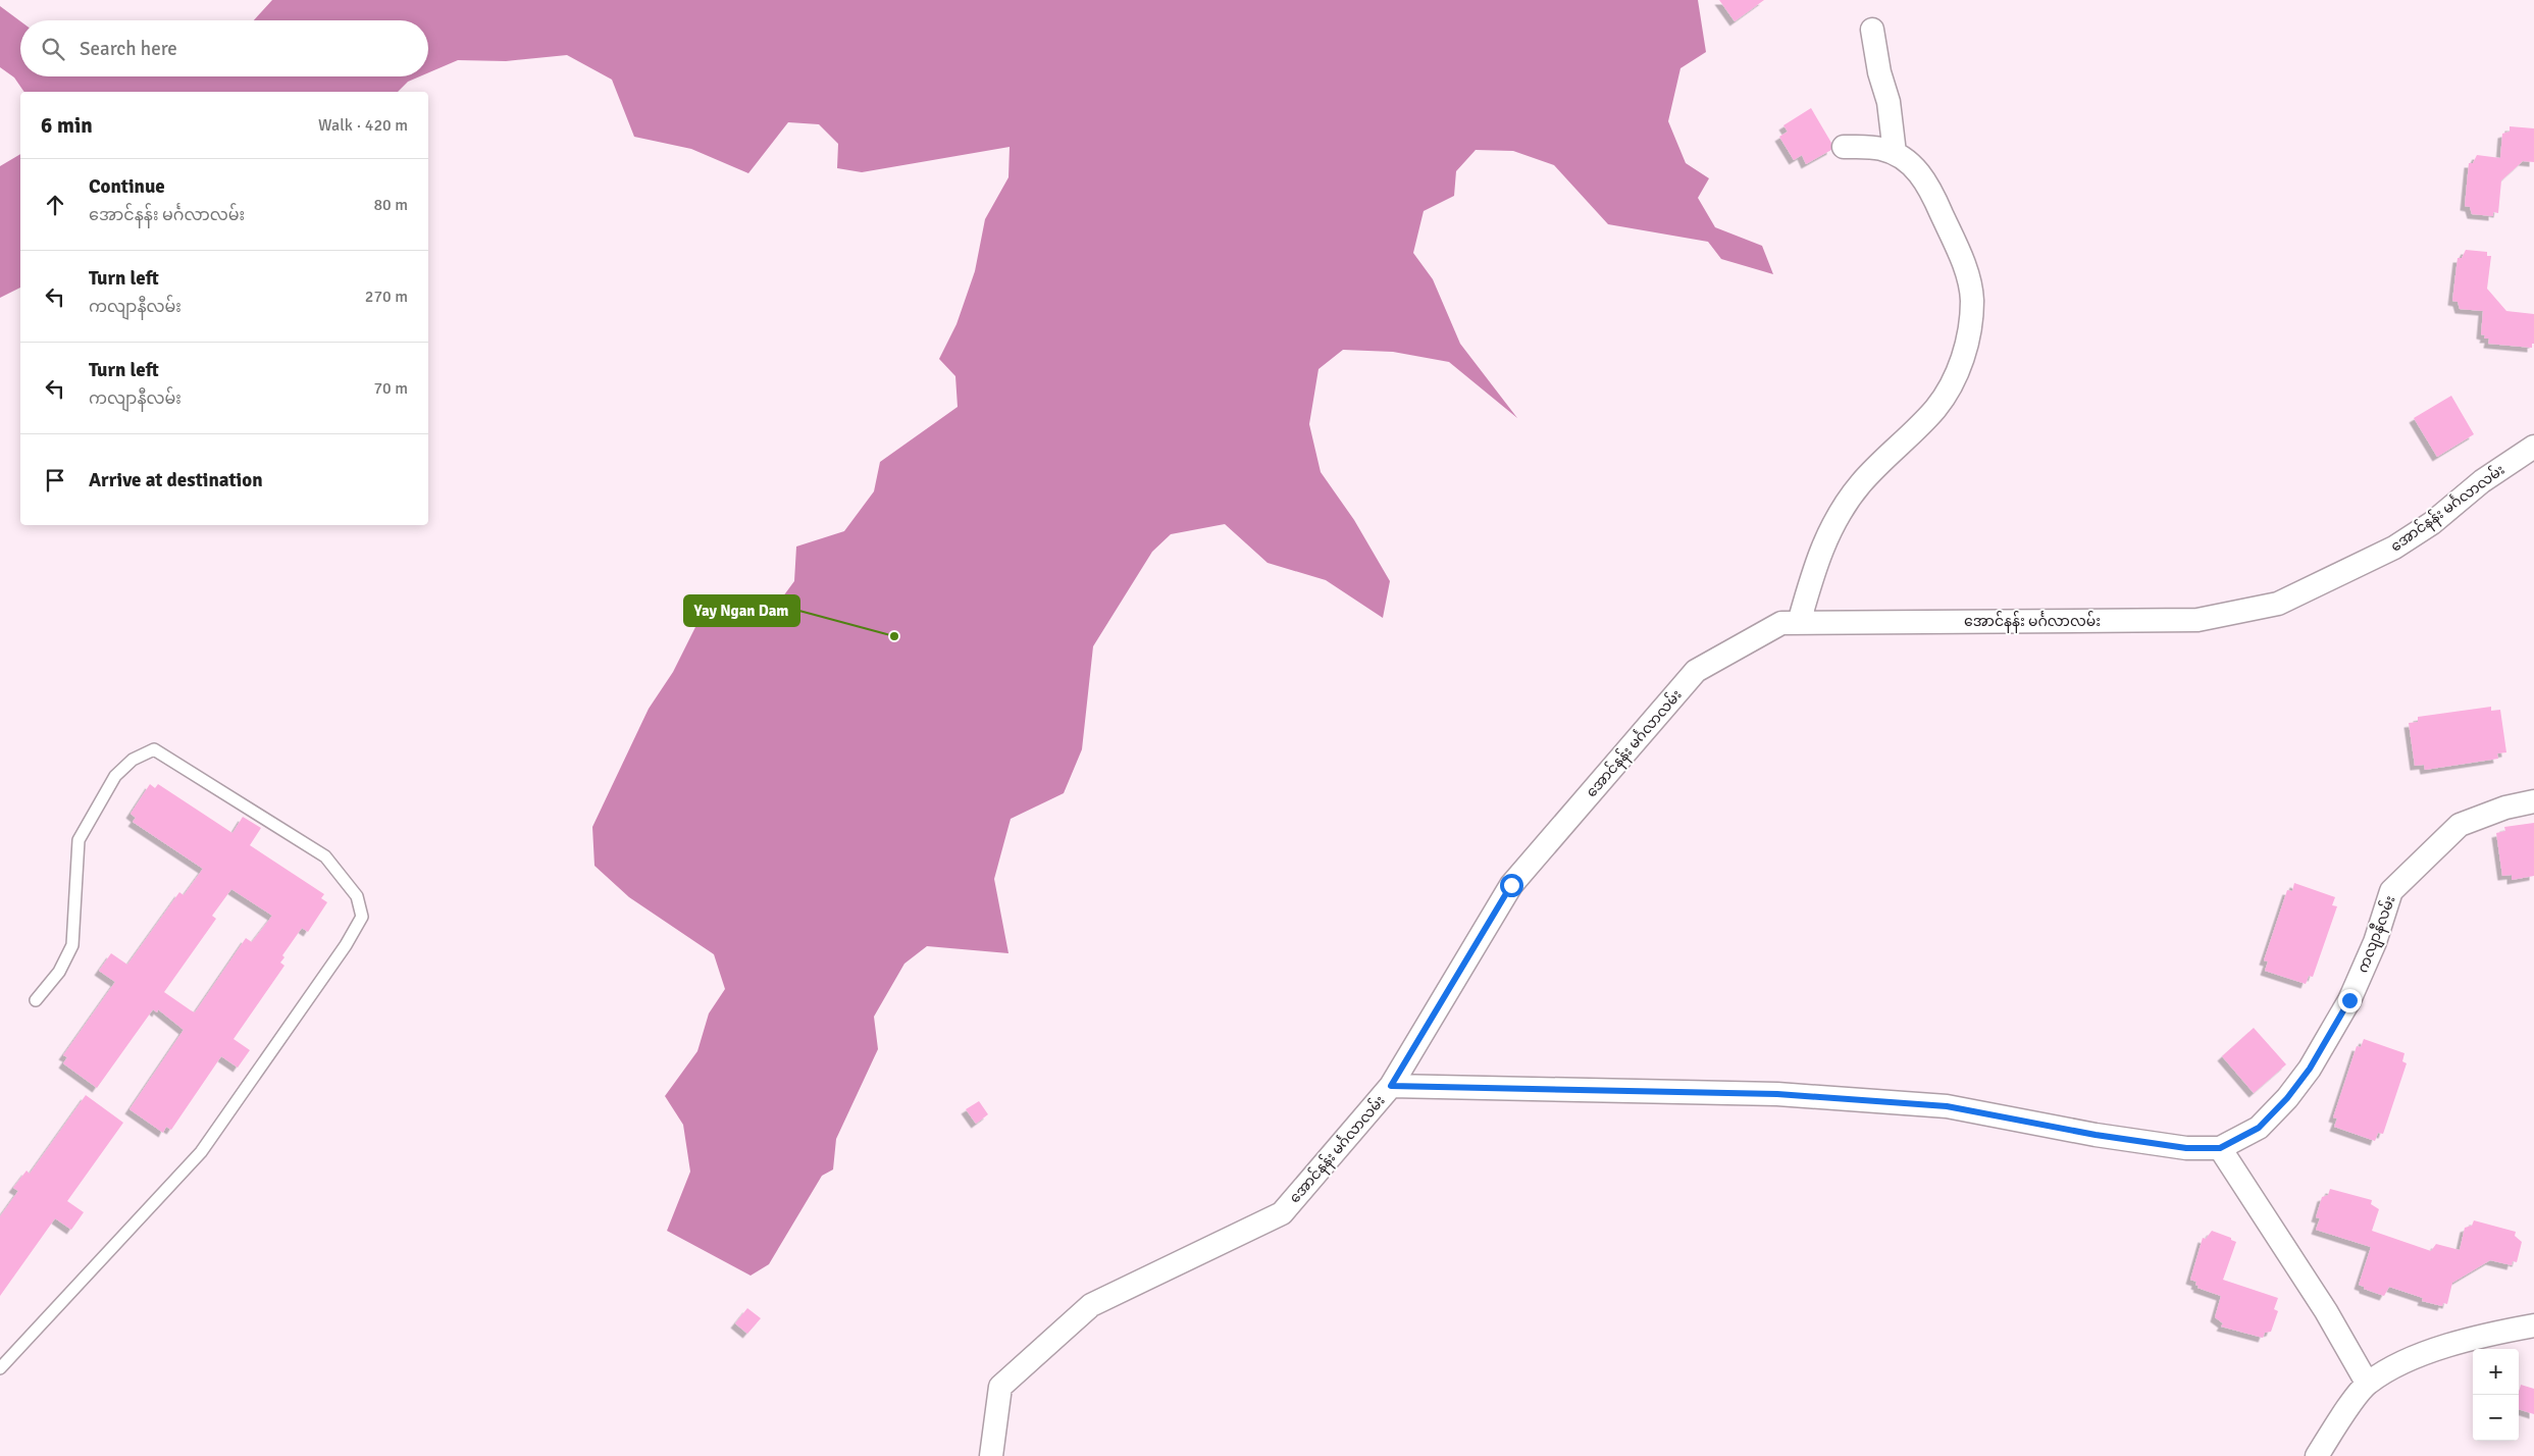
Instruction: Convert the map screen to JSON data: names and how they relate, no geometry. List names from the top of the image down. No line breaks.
{"streets":{"street":["အောင်နန်း မင်္ဂလာလမ်း","ကလျာနီလမ်း"]},"crossings":[["အောင်နန်း မင်္ဂလာလမ်း","ကလျာနီလမ်း"]],"places":["Yay Ngan Dam"],"page":{"search":"Search here","heading":["6 min","Walk · 420 m"],"list":[["Continue","အောင်နန်း မင်္ဂလာလမ်း","80 m"],["Turn left","ကလျာနီလမ်း","270 m"],["Turn left","ကလျာနီလမ်း","70 m"],"Arrive at destination"],"map_buttons":["+","−"]}}
